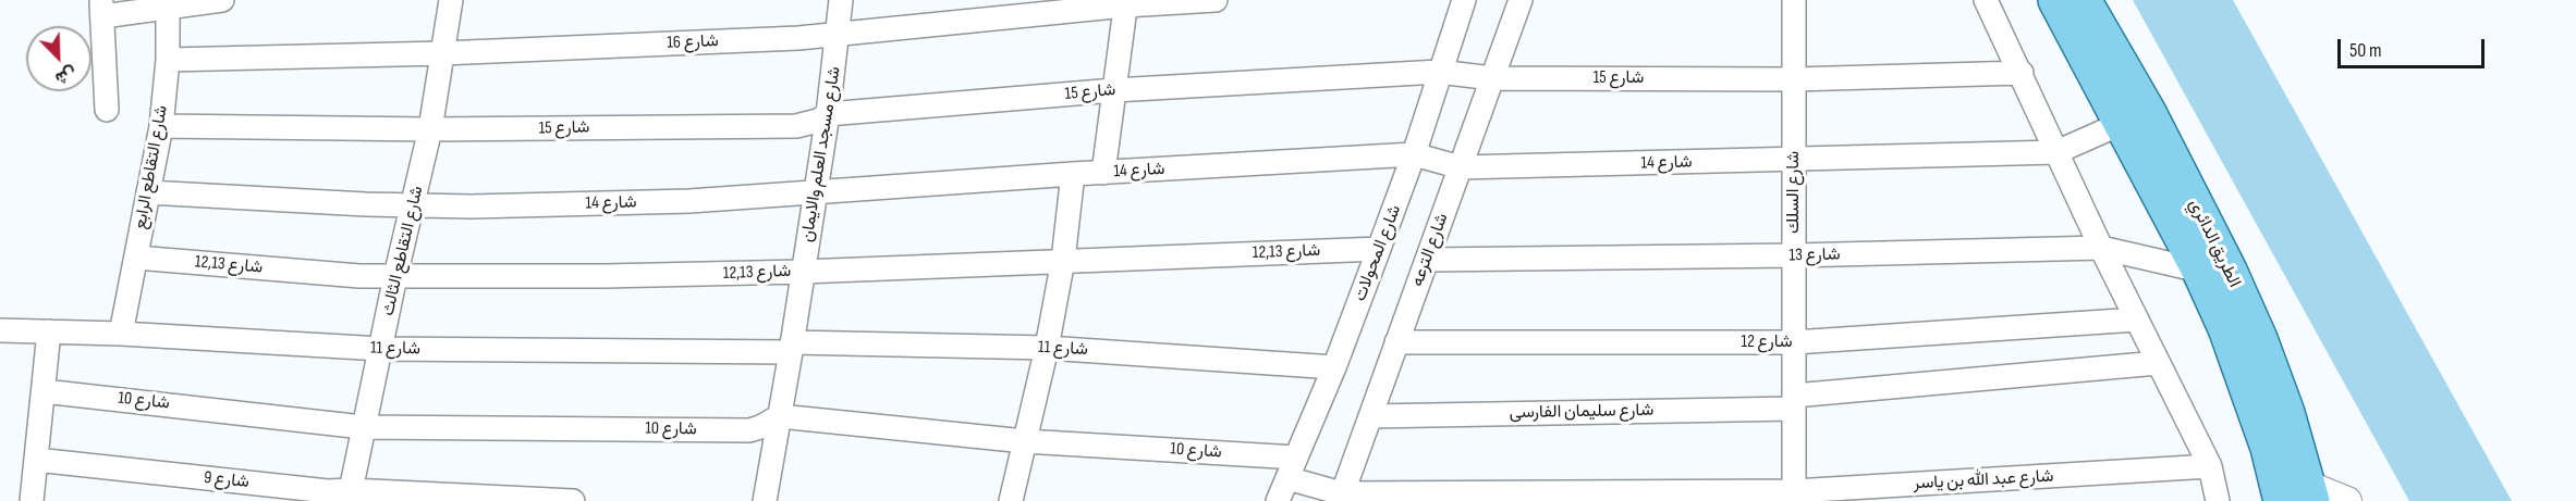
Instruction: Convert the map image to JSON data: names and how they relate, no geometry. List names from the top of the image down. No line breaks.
{"streets":{"main road":["الطريق الدائري"],"street":["شارع 16","شارع 15","شارع مسجد العلم والايمان","شارع 14","شارع التقاطع الرابع","شارع السلك","شارع الترعه","شارع التقاطع الثالث","شارع 12,13","شارع المحولات","شارع 13","شارع 12","شارع 11","شارع 10","شارع سليمان الفارسى","شارع 9","شارع عبد الله بن ياسر"]},"crossings":[["شارع 16","شارع مسجد العلم والايمان"],["شارع 16","شارع التقاطع الرابع"],["شارع 16","شارع التقاطع الثالث"],["شارع 15","شارع مسجد العلم والايمان"],["شارع 15","شارع التقاطع الرابع"],["شارع 15","شارع السلك"],["شارع 15","شارع الترعه"],["شارع 15","شارع التقاطع الثالث"],["شارع 15","شارع المحولات"],["شارع مسجد العلم والايمان","شارع 14"],["شارع مسجد العلم والايمان","شارع 12,13"],["شارع مسجد العلم والايمان","شارع 11"],["شارع مسجد العلم والايمان","شارع 10"],["شارع 14","شارع التقاطع الرابع"],["شارع 14","شارع السلك"],["شارع 14","الطريق الدائري"],["شارع 14","شارع الترعه"],["شارع 14","شارع التقاطع الثالث"],["شارع 14","شارع المحولات"],["شارع التقاطع الرابع","شارع 12,13"],["شارع التقاطع الرابع","شارع 11"],["شارع السلك","شارع 13"],["شارع السلك","شارع 12"],["شارع السلك","شارع سليمان الفارسى"],["شارع السلك","شارع عبد الله بن ياسر"],["الطريق الدائري","شارع 13"],["شارع الترعه","شارع 13"],["شارع الترعه","شارع 12"],["شارع الترعه","شارع سليمان الفارسى"],["شارع الترعه","شارع عبد الله بن ياسر"],["شارع التقاطع الثالث","شارع 12,13"],["شارع التقاطع الثالث","شارع 11"],["شارع التقاطع الثالث","شارع 10"],["شارع التقاطع الثالث","شارع 9"],["شارع 12,13","شارع المحولات"],["شارع المحولات","شارع 11"],["شارع المحولات","شارع 10"],["شارع المحولات","شارع عبد الله بن ياسر"],["شارع 10","شارع عبد الله بن ياسر"]],"scale_bar":"50 m","north":"bottom right"}
